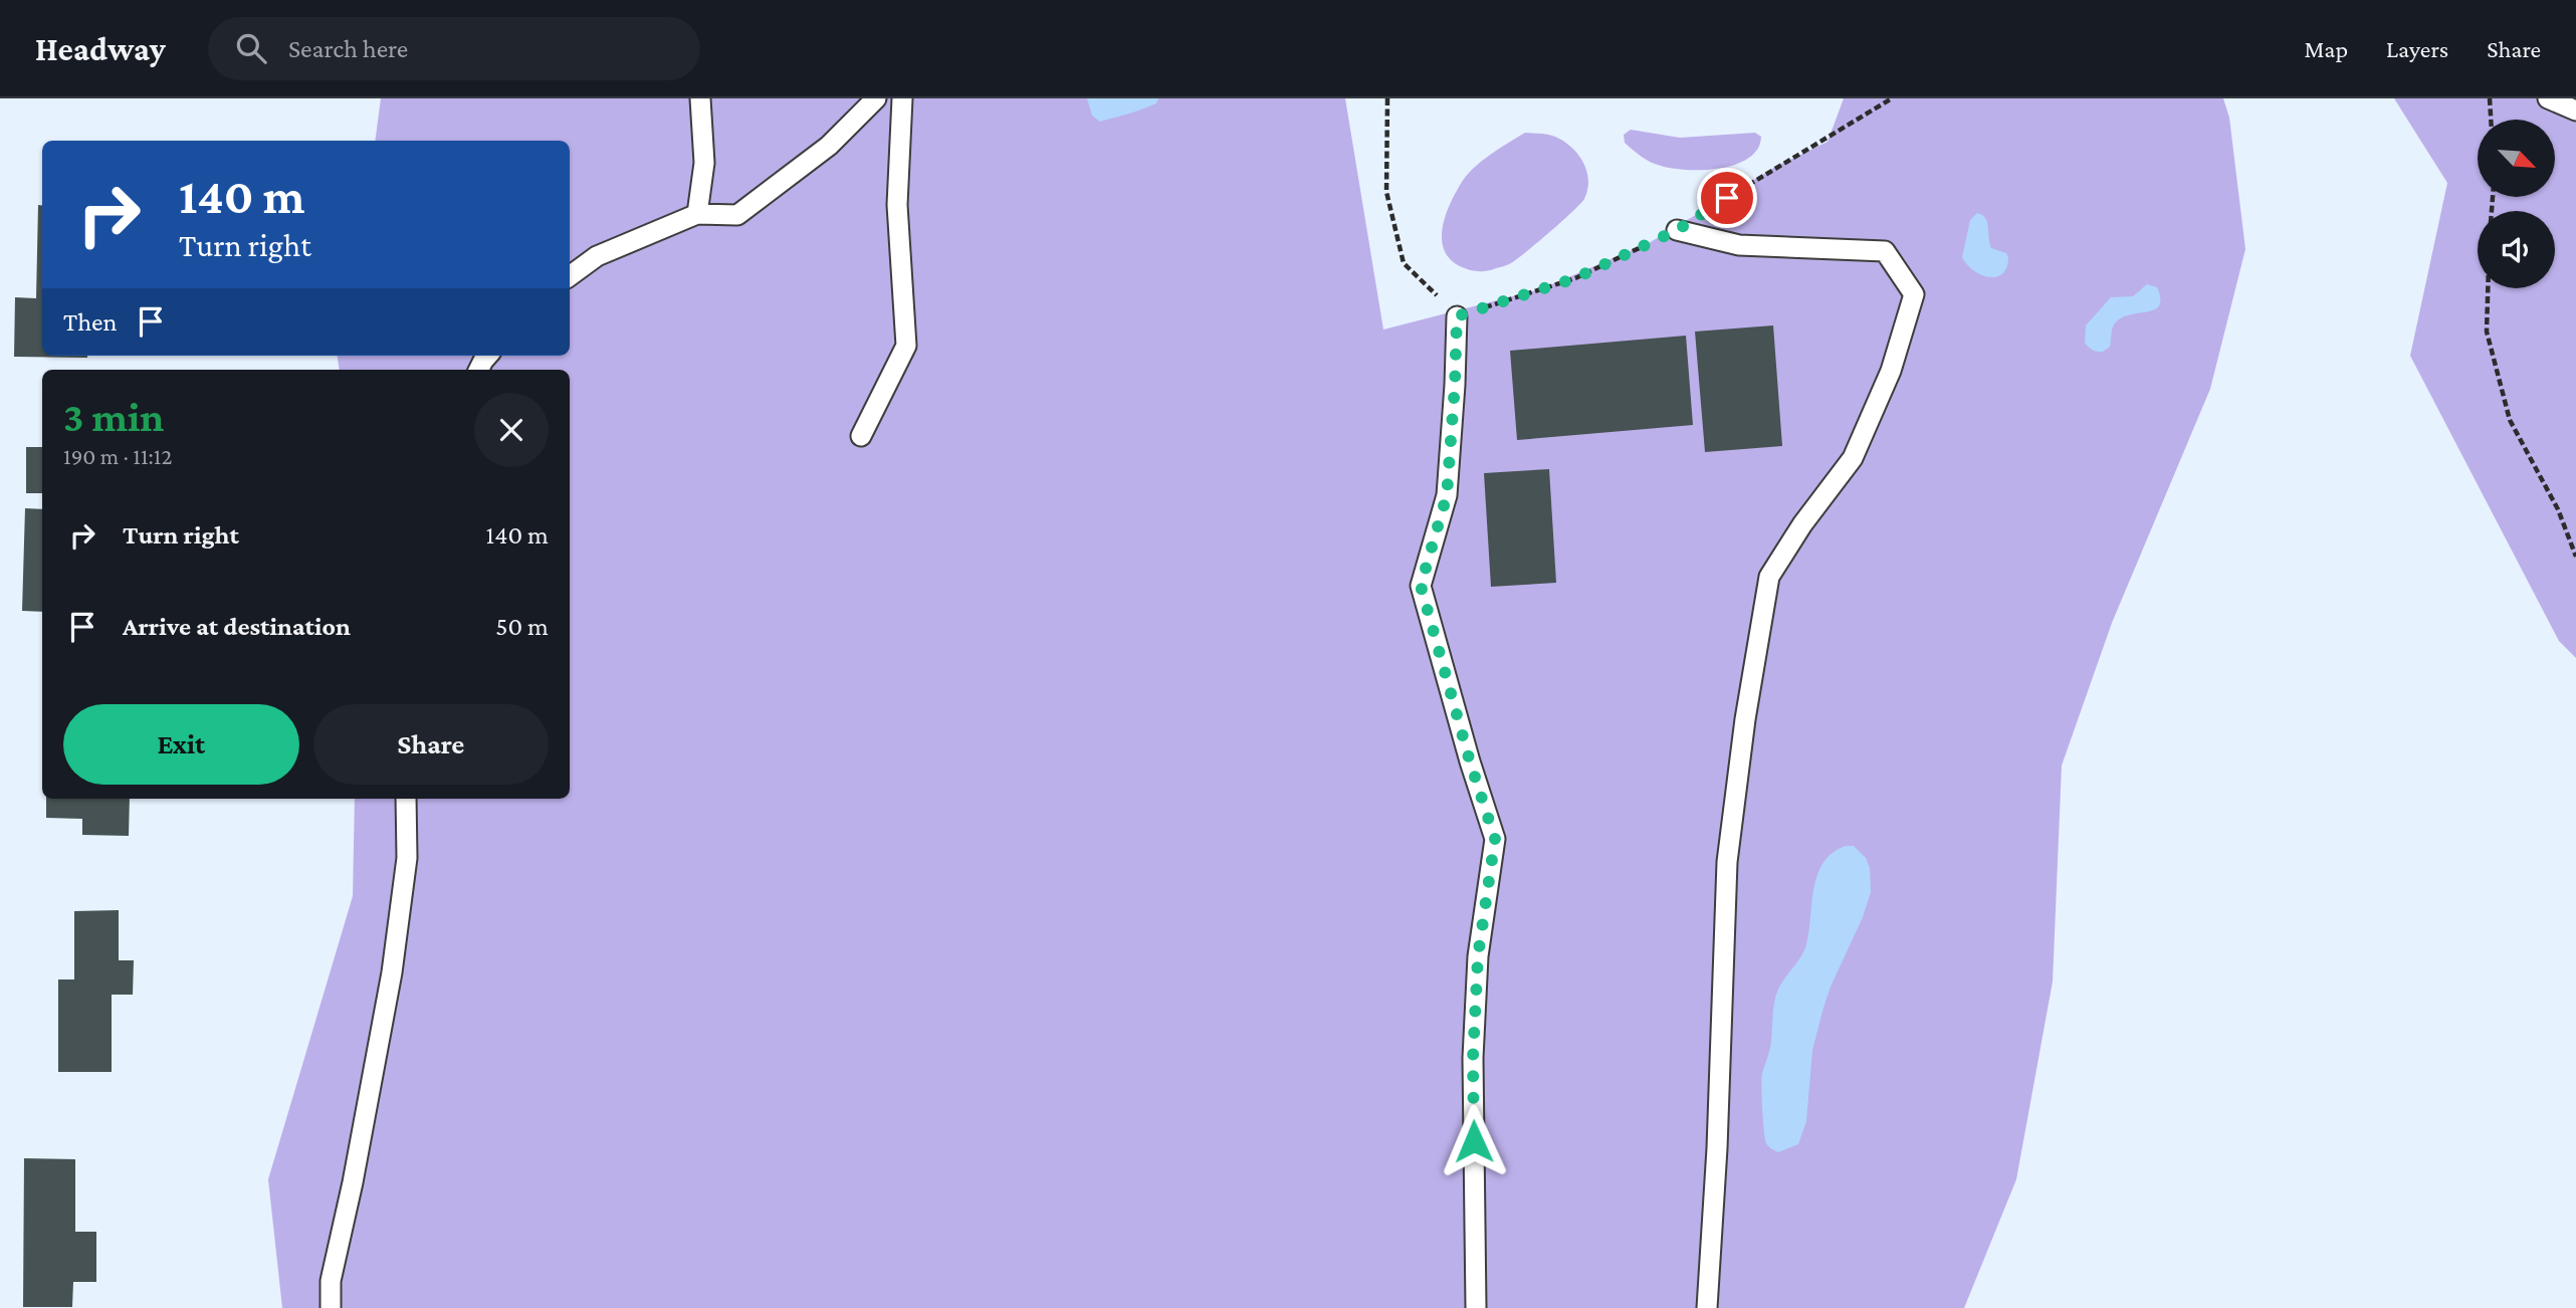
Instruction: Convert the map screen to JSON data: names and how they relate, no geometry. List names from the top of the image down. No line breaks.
{"north":"bottom right","page":{"header":"Headway","search":"Search here","nav":["Map","Layers","Share"],"turn":["140 m","Turn right"],"then":"Then","heading":["3 min","190 m · 11:12"],"list":[{"name":"Turn right","value":"140 m"},{"name":"Arrive at destination","value":"50 m"}],"buttons":["Exit","Share"]}}
